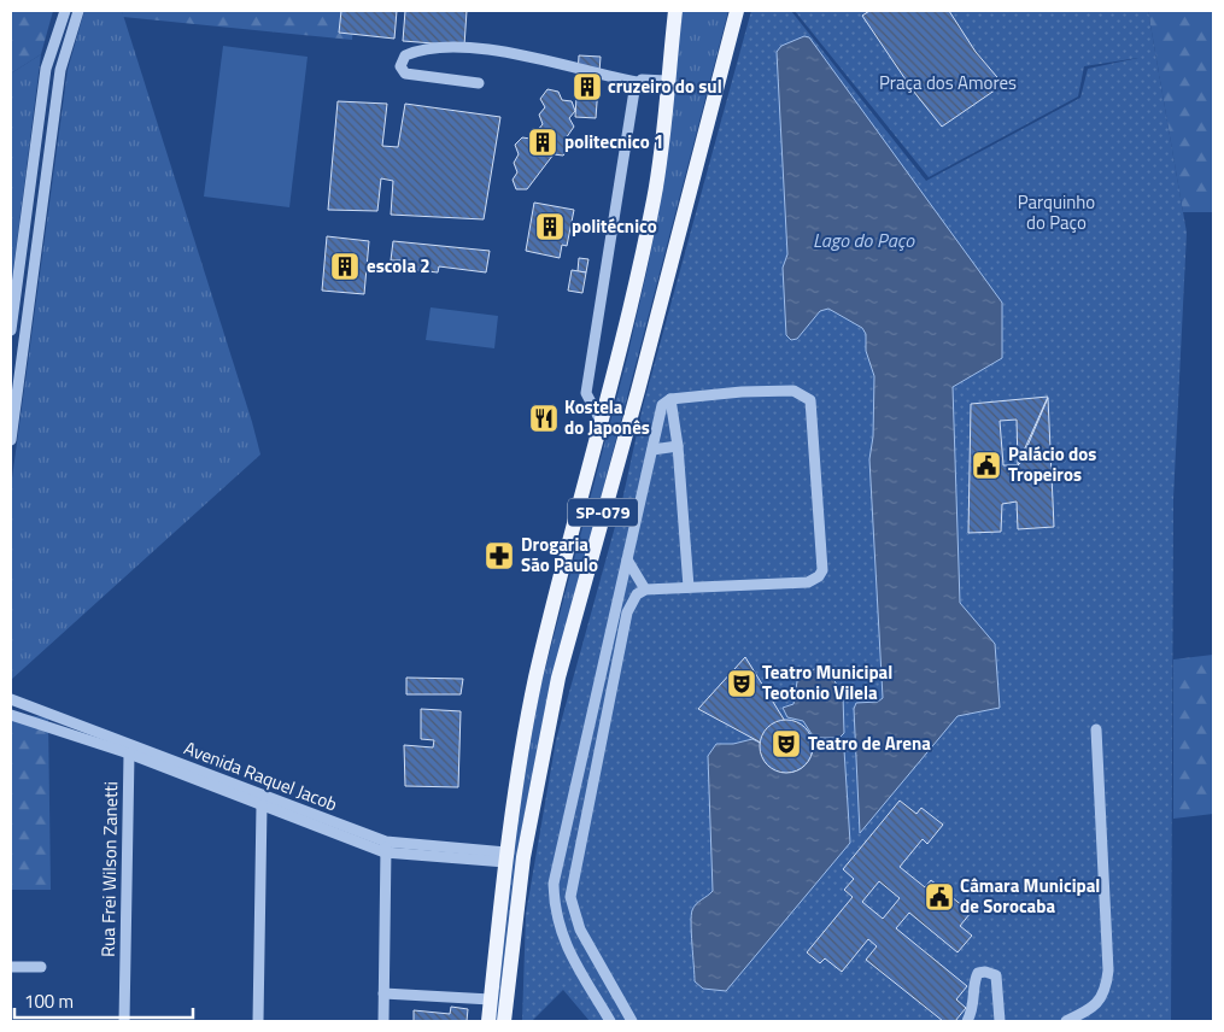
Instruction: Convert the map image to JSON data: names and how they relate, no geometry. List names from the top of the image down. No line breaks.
{"streets":{"main road":["SP-079"],"street":["Avenida Raquel Jacob","Rua Frei Wilson Zanetti"]},"crossings":[["SP-079","Avenida Raquel Jacob"],["Avenida Raquel Jacob","Rua Frei Wilson Zanetti"]],"water":["Lago do Paço"],"parks":["Praça dos Amores","Parquinho do Paço"],"places":{"building":["cruzeiro do sul","politecnico 1","politécnico","escola 2"],"restaurant":["Kostela do Japonês"],"public building":["Palácio dos Tropeiros","Câmara Municipal de Sorocaba"],"pharmacy":["Drogaria São Paulo"],"theatre":["Teatro Municipal Teotonio Vilela","Teatro de Arena"]},"scale_bar":"100 m"}
